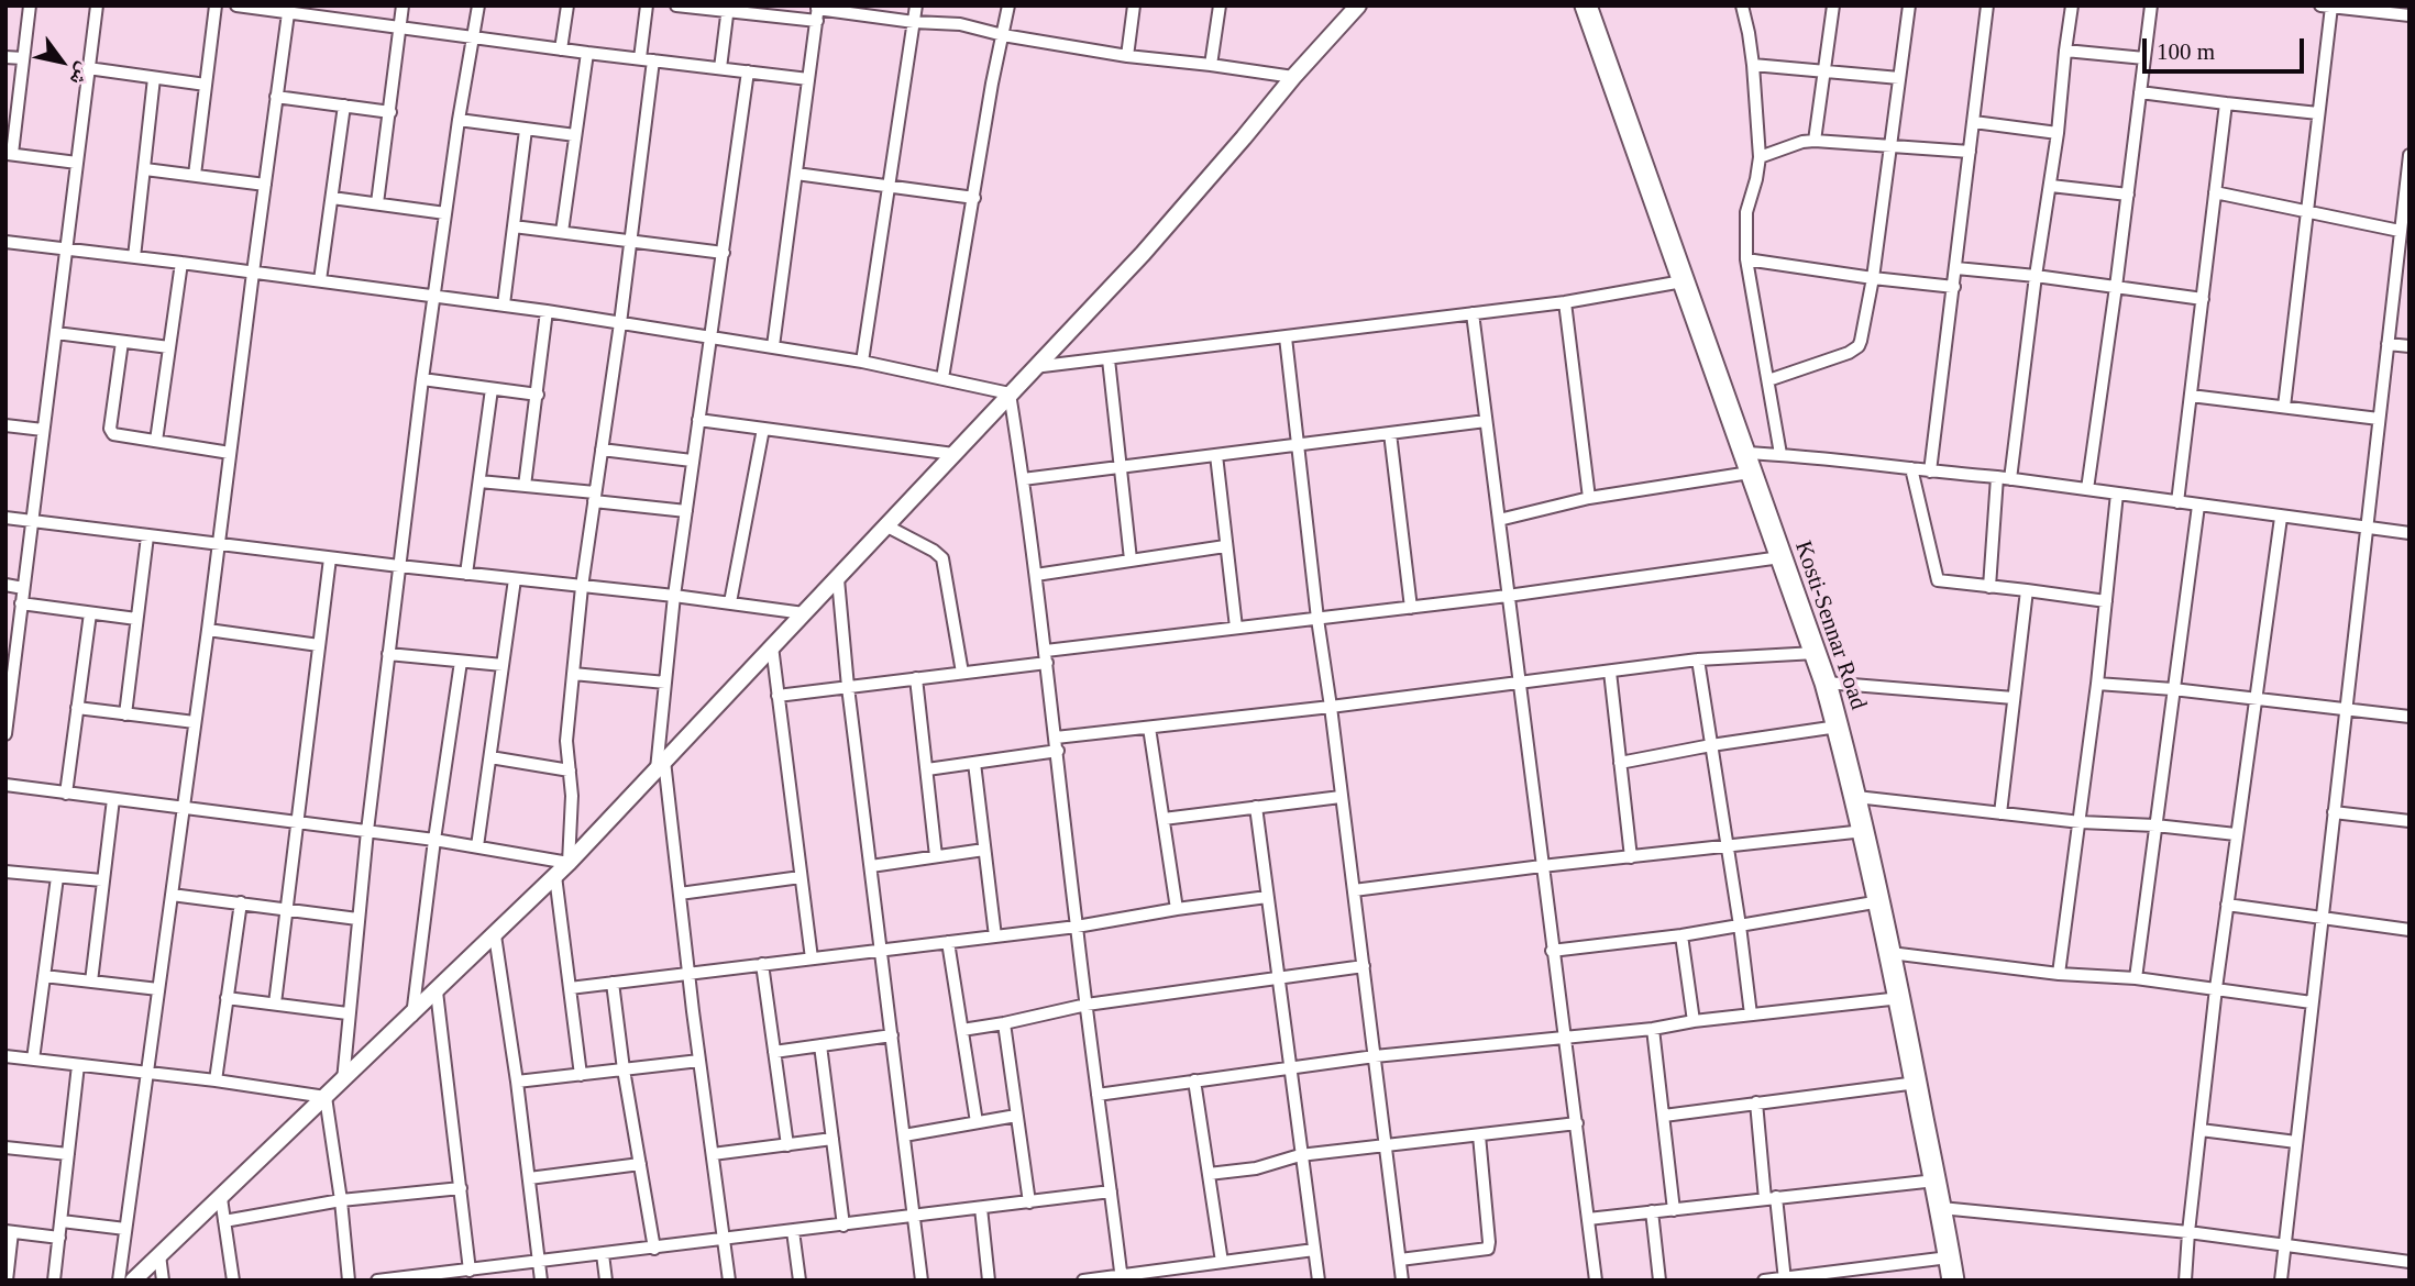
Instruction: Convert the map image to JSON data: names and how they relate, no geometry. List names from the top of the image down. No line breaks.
{"streets":{"highway":["Kosti-Sennar Road"]},"scale_bar":"100 m","north":"bottom right"}
